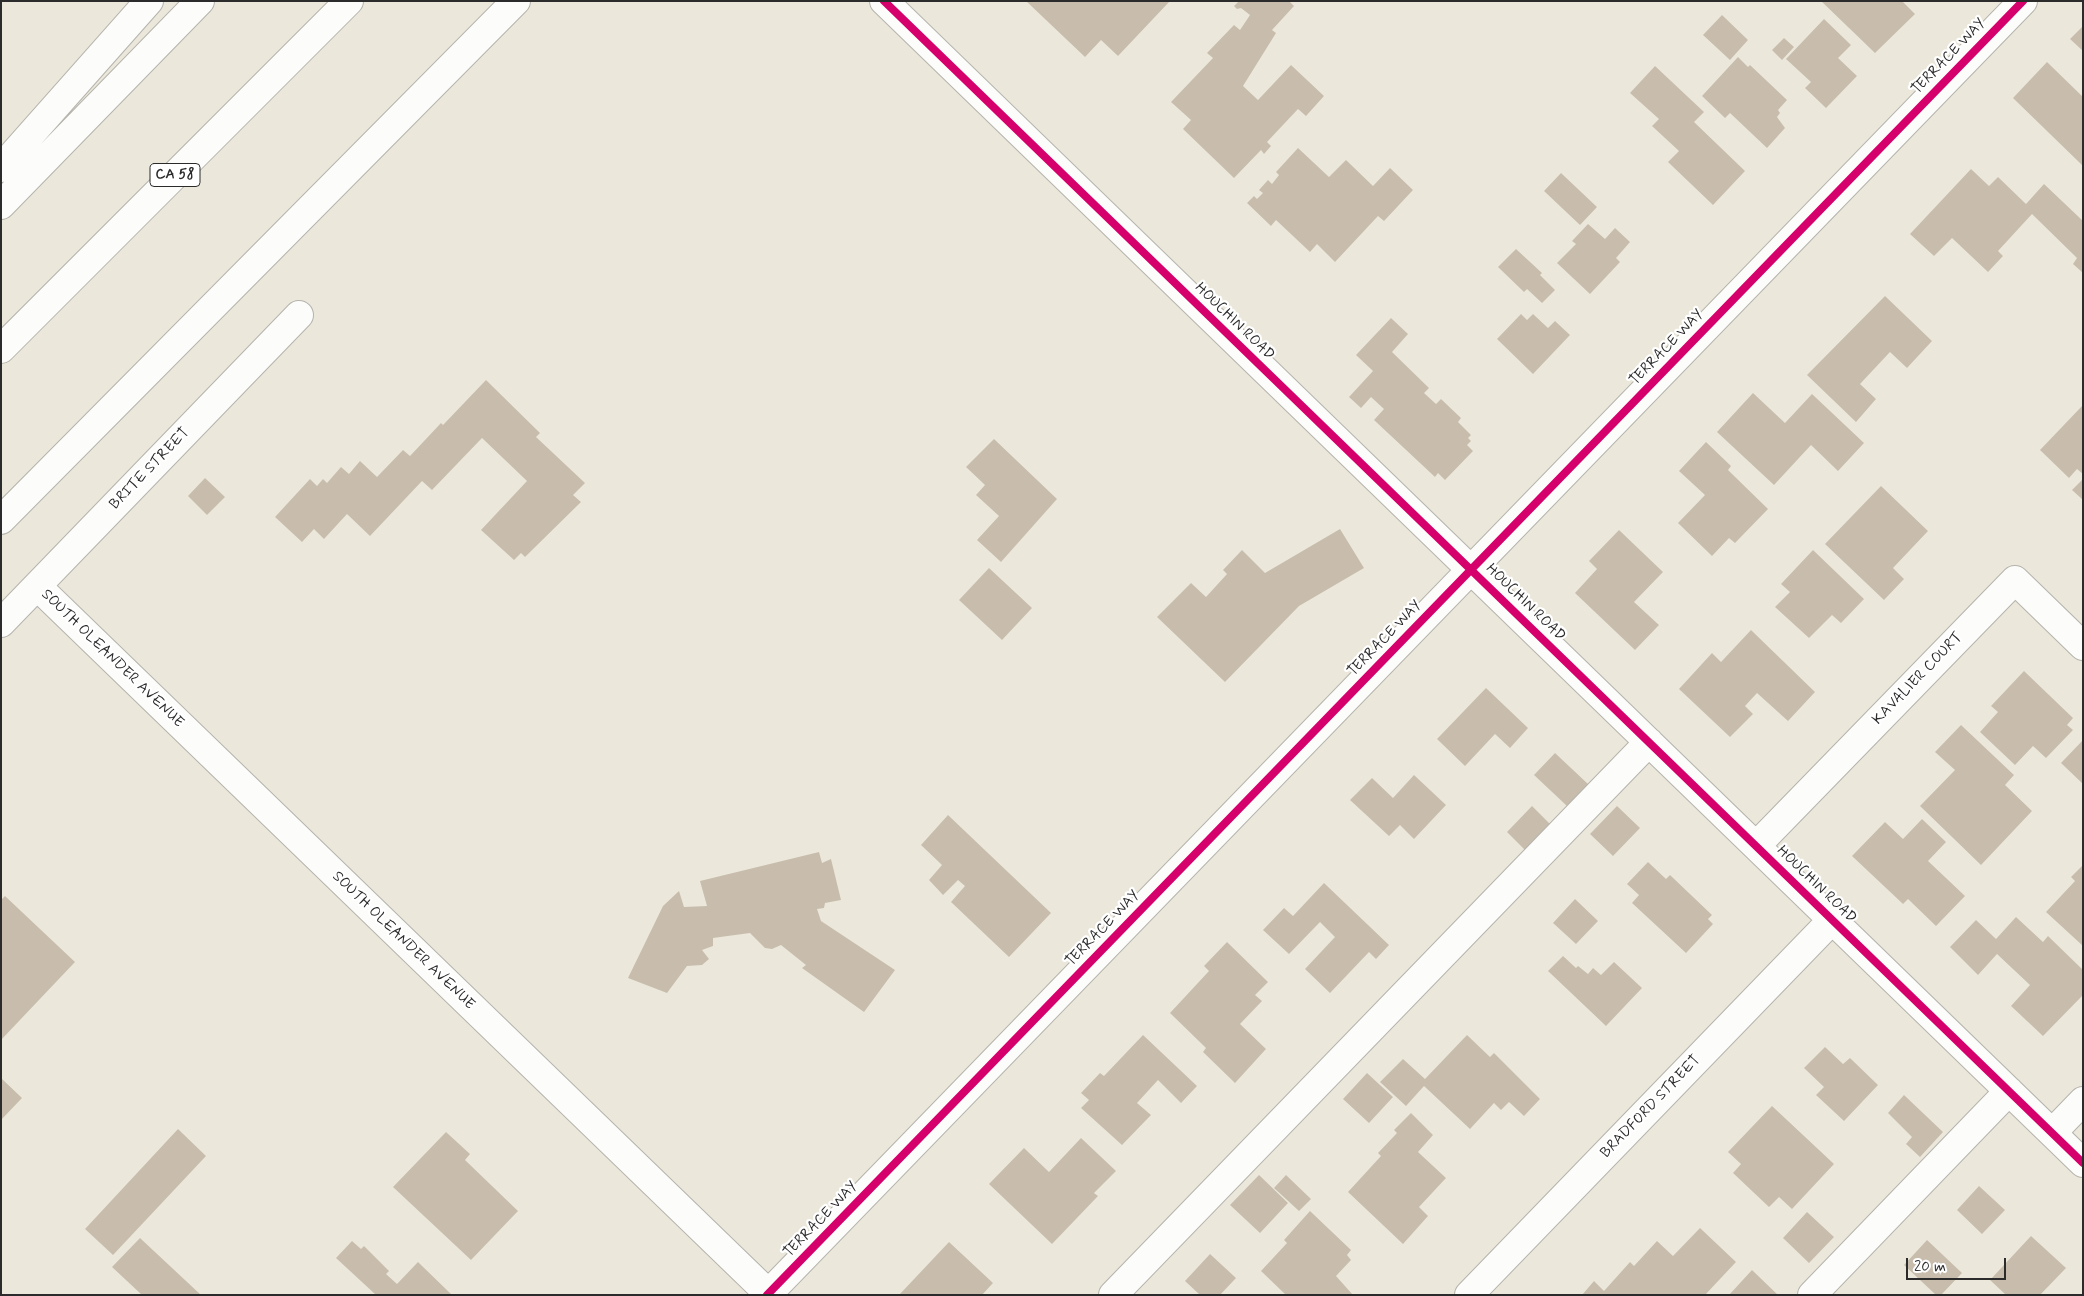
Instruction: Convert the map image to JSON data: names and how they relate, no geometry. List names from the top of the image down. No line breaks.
{"streets":{"main road":["TERRACE WAY","CA 58","HOUCHIN ROAD","BRITE STREET","SOUTH OLEANDER AVENUE","KAVALIER COURT","BRADFORD STREET"]},"crossings":[["TERRACE WAY","HOUCHIN ROAD"],["TERRACE WAY","SOUTH OLEANDER AVENUE"],["HOUCHIN ROAD","KAVALIER COURT"],["HOUCHIN ROAD","BRADFORD STREET"],["BRITE STREET","SOUTH OLEANDER AVENUE"]],"scale_bar":"20 m"}
